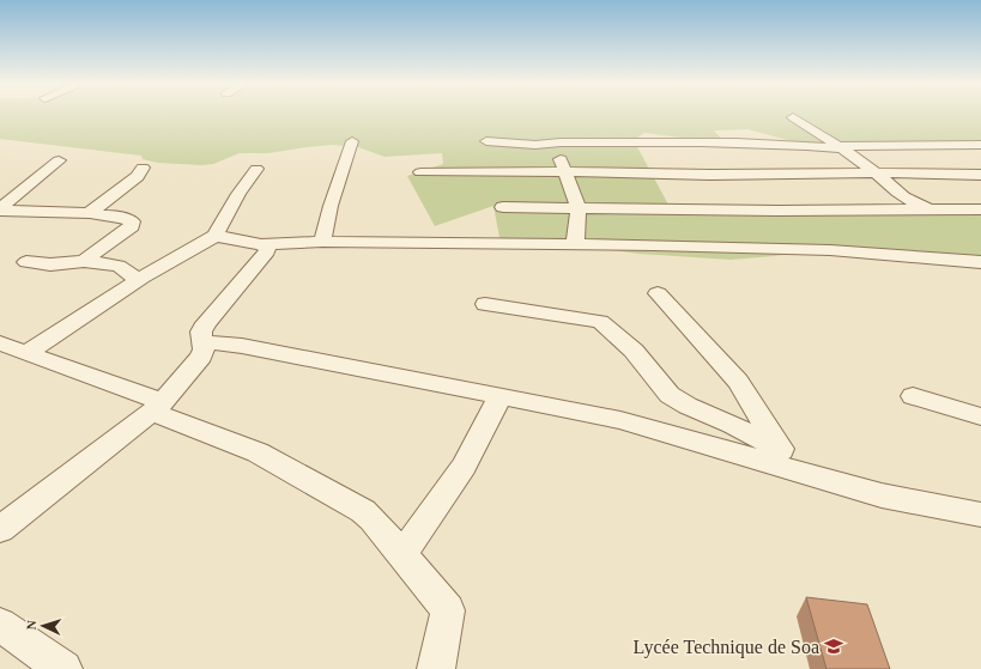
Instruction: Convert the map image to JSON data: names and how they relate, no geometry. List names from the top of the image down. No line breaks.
{"places":{"school or university":["Lycée Technique de Soa"]},"north":"left"}
